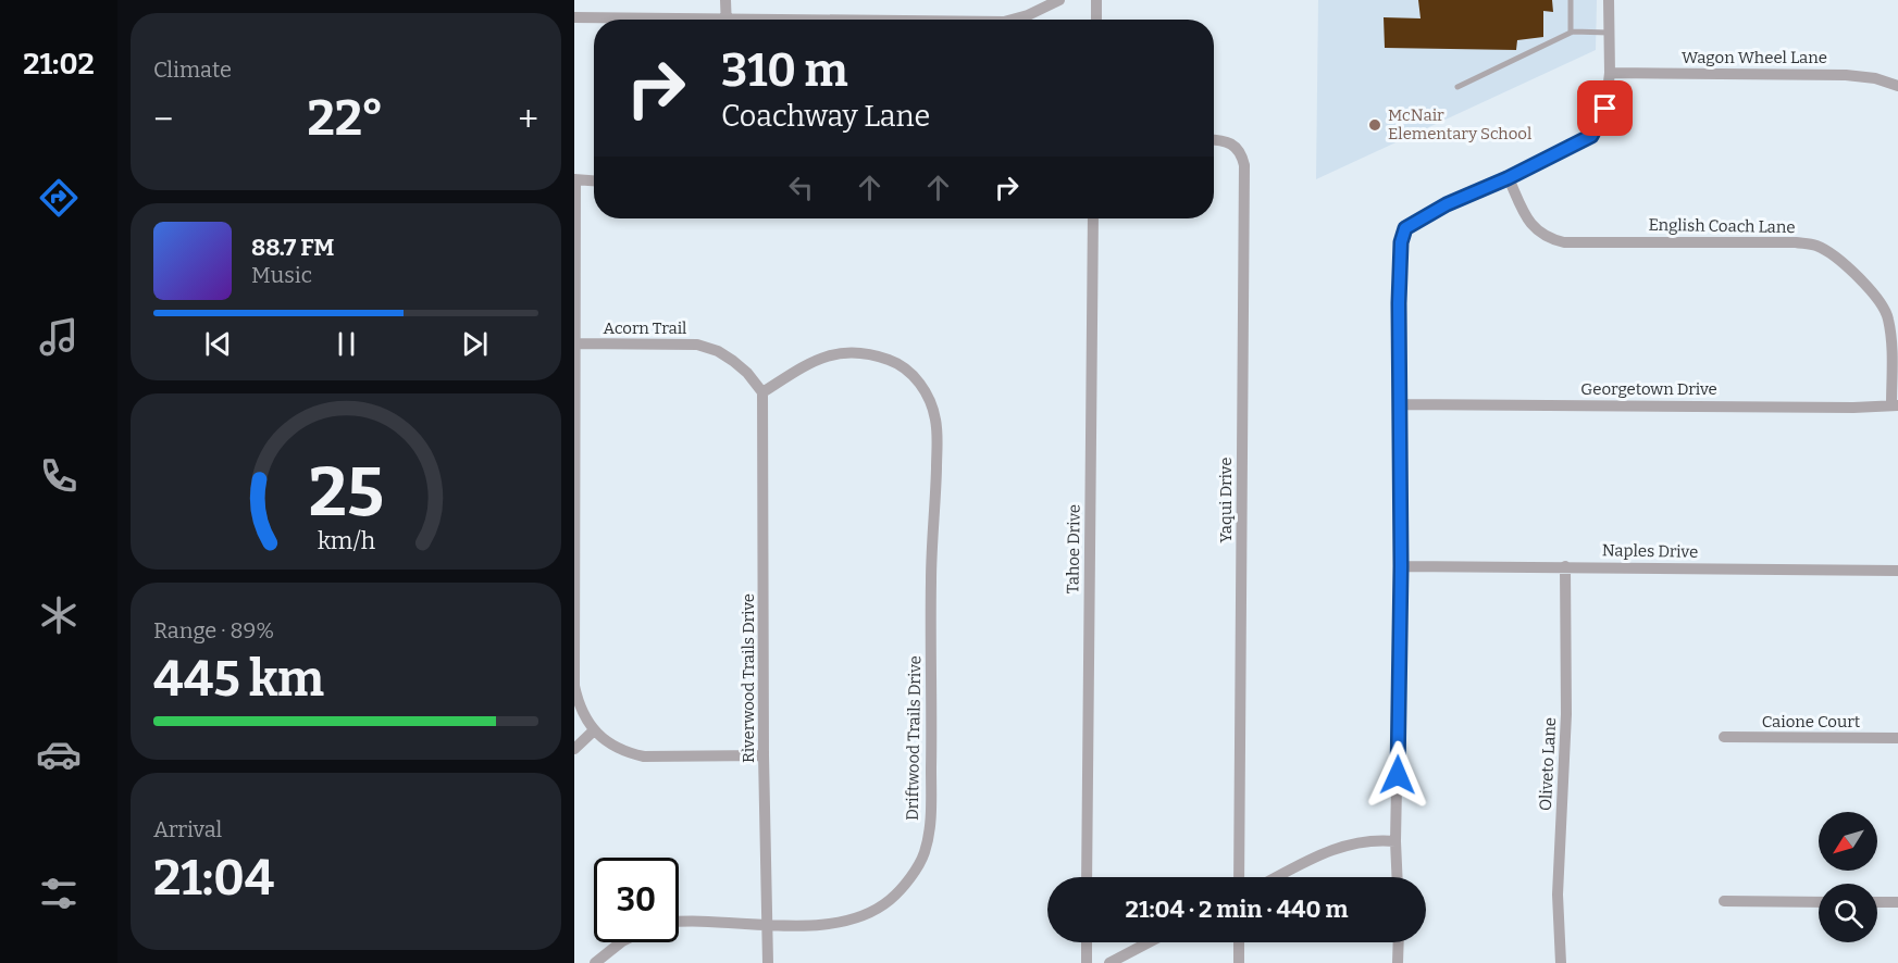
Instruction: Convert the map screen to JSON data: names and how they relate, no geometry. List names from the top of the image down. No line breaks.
{"streets":{"street":["Wagon Wheel Lane","English Coach Lane","Acorn Trail","Georgetown Drive","Yaqui Drive","Tahoe Drive","Naples Drive","Riverwood Trails Drive","Caione Court","Driftwood Trails Drive","Oliveto Lane"]},"crossings":[["English Coach Lane","Georgetown Drive"],["Acorn Trail","Riverwood Trails Drive"],["Acorn Trail","Driftwood Trails Drive"],["Naples Drive","Oliveto Lane"],["Riverwood Trails Drive","Driftwood Trails Drive"]],"places":["McNair Elementary School"],"north":"bottom left","page":{"tabs":"21:02","tile":["Climate",["Range · 89%","445 km"],["Arrival","21:04"]],"turn":["310 m","Coachway Lane"],"heat":["−","22°","+"],"song":["88.7 FM","Music"],"limit":"30","trip":"21:04 · 2 min · 440 m","gauge":["25","km/h"]}}
